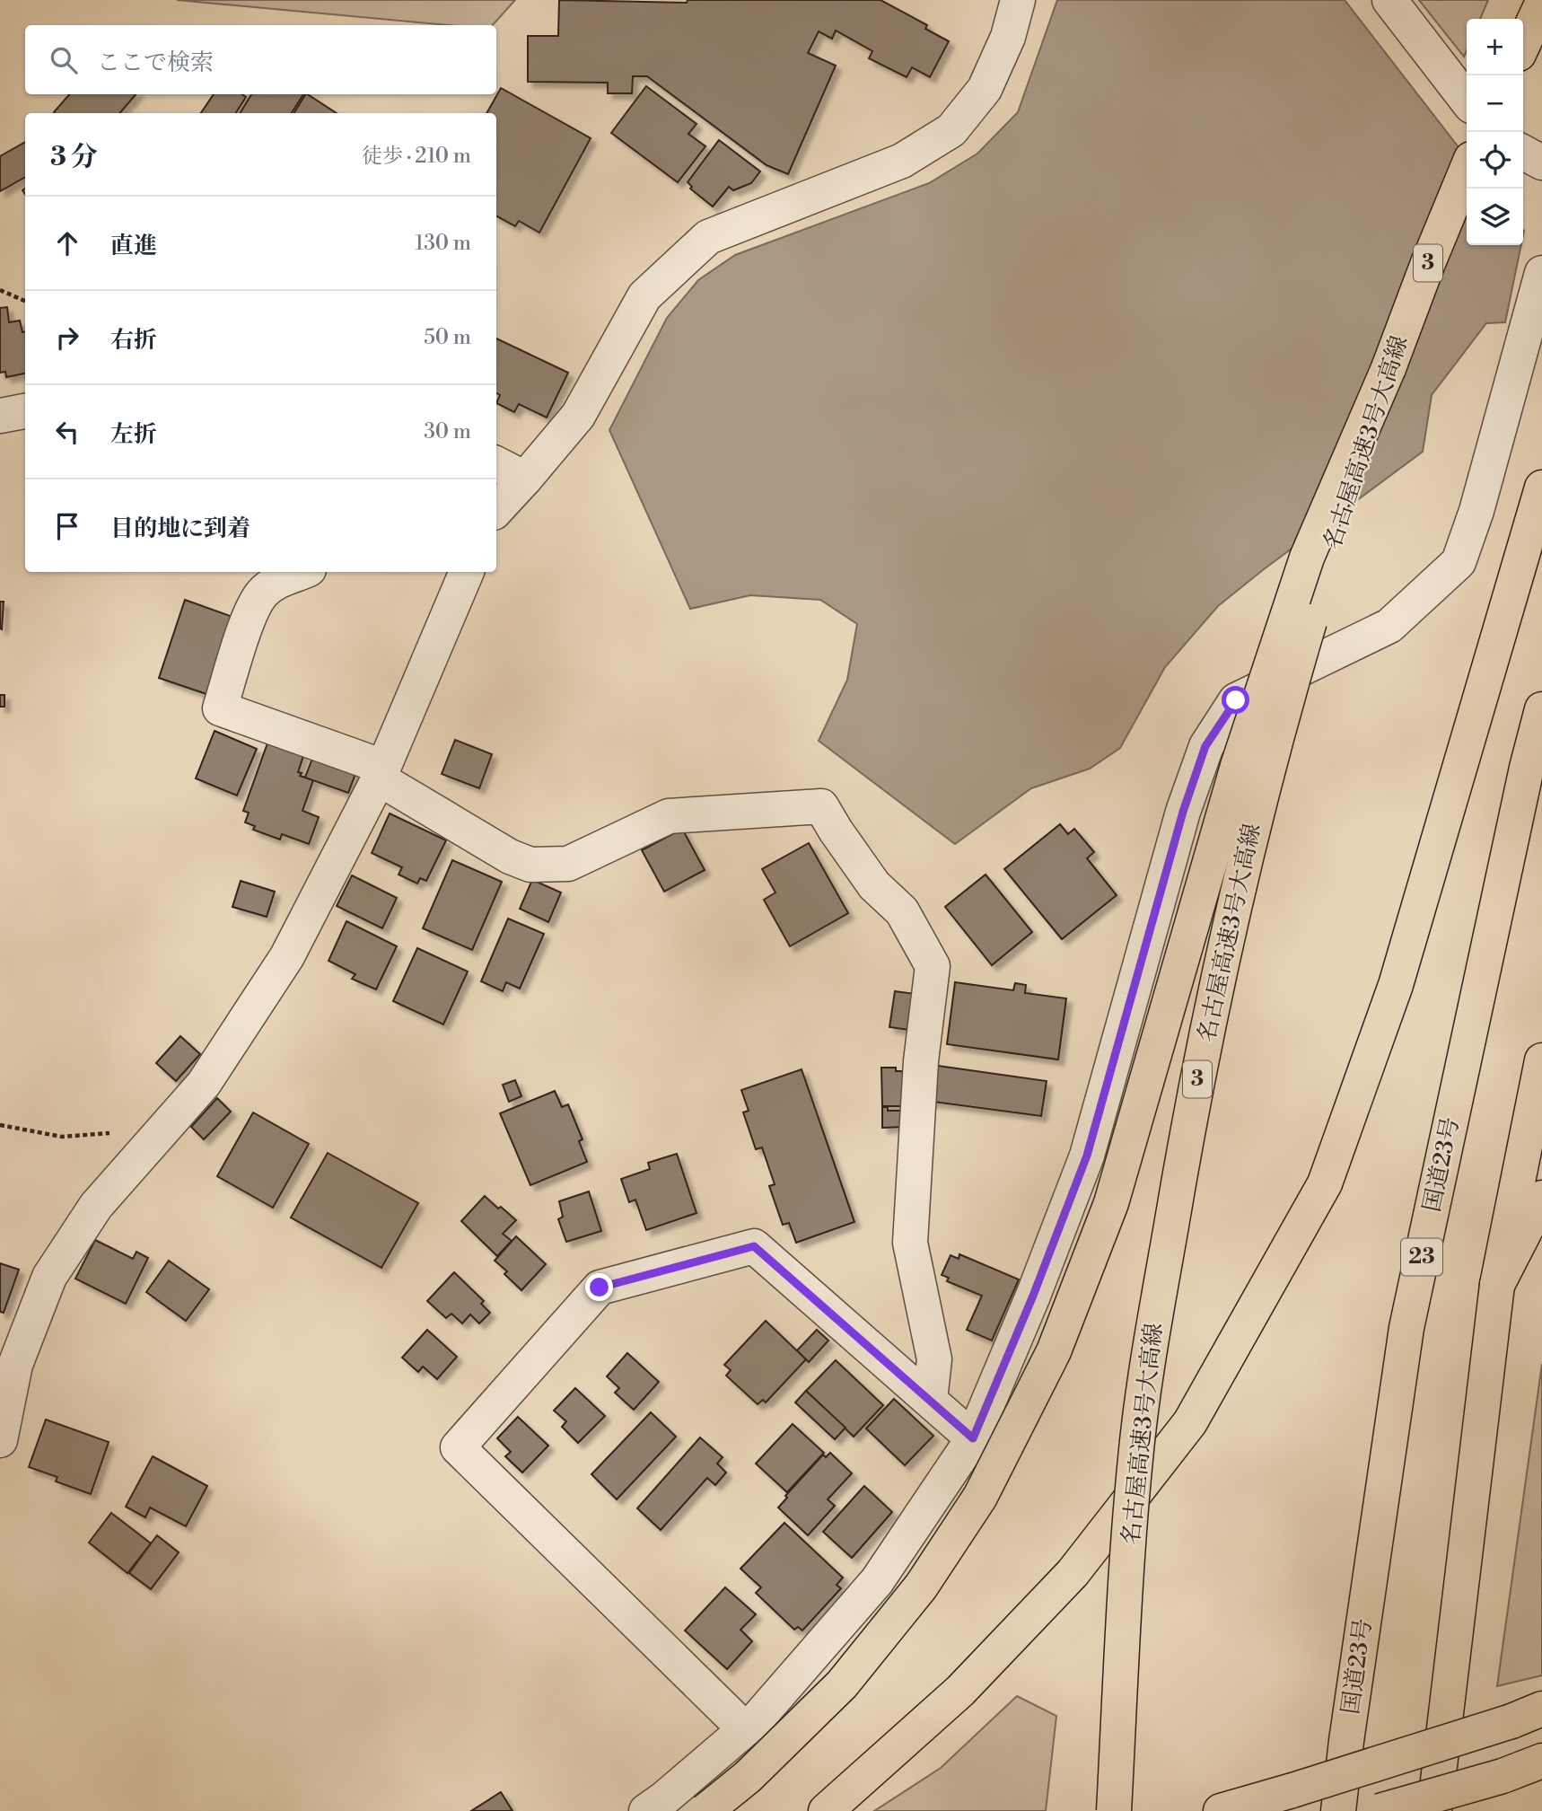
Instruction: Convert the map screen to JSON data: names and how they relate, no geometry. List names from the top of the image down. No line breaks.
{"streets":{"highway":["3","名古屋高速3号大高線","国道23号","23"]},"page":{"map_buttons":["+","−"],"search":"ここで検索","heading":["3 分","徒歩 · 210 m"],"list":[["直進","130 m"],["右折","50 m"],["左折","30 m"],"目的地に到着"]}}
